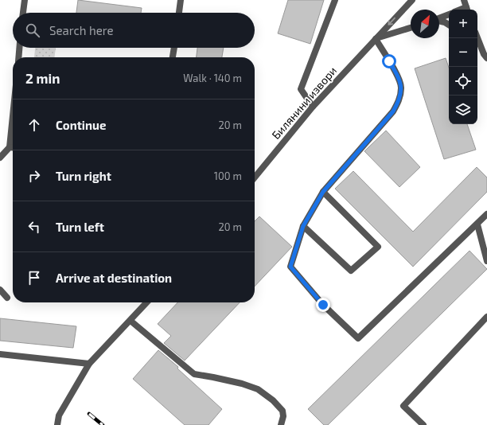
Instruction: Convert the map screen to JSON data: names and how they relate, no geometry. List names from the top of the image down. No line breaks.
{"streets":{"street":["Билянини извори"]},"north":"top right","page":{"map_buttons":["+","−"],"search":"Search here","heading":["2 min","Walk · 140 m"],"list":[["Continue","20 m"],["Turn right","100 m"],["Turn left","20 m"],"Arrive at destination"]}}
